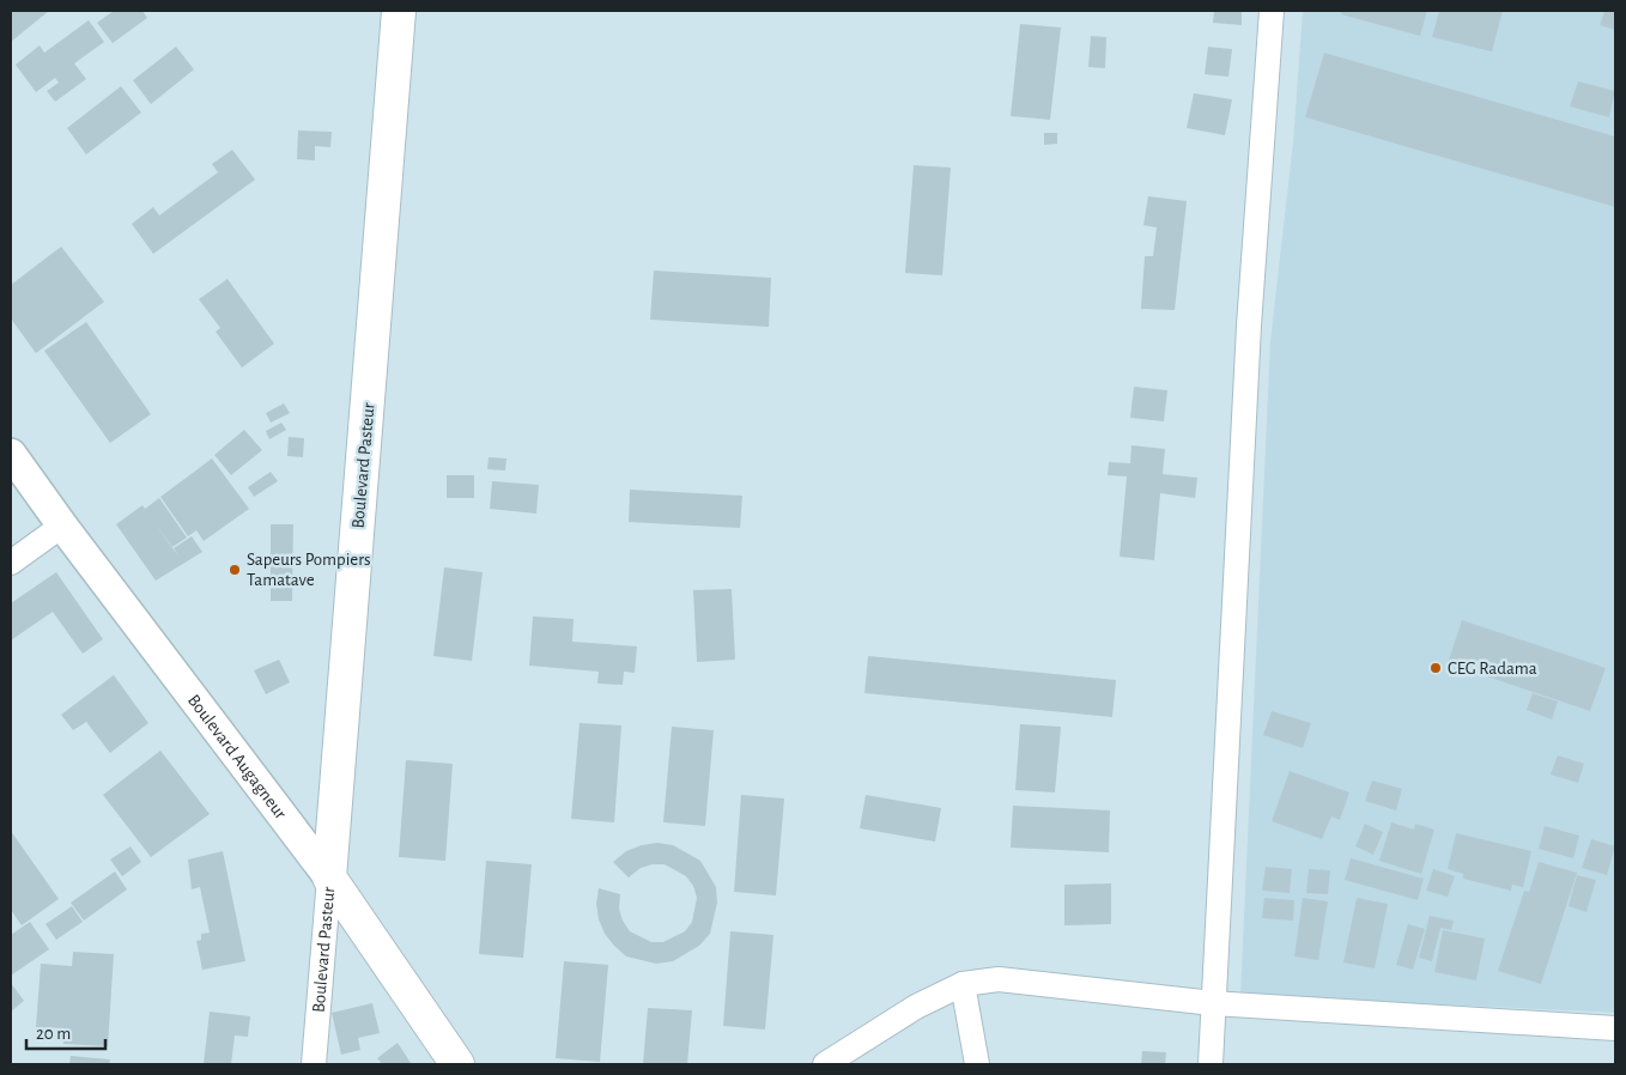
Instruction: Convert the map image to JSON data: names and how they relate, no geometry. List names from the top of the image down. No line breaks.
{"streets":{"main road":["Boulevard Pasteur","Boulevard Augagneur"]},"crossings":[["Boulevard Pasteur","Boulevard Augagneur"]],"places":["Sapeurs Pompiers Tamatave","CEG Radama"],"scale_bar":"20 m"}
